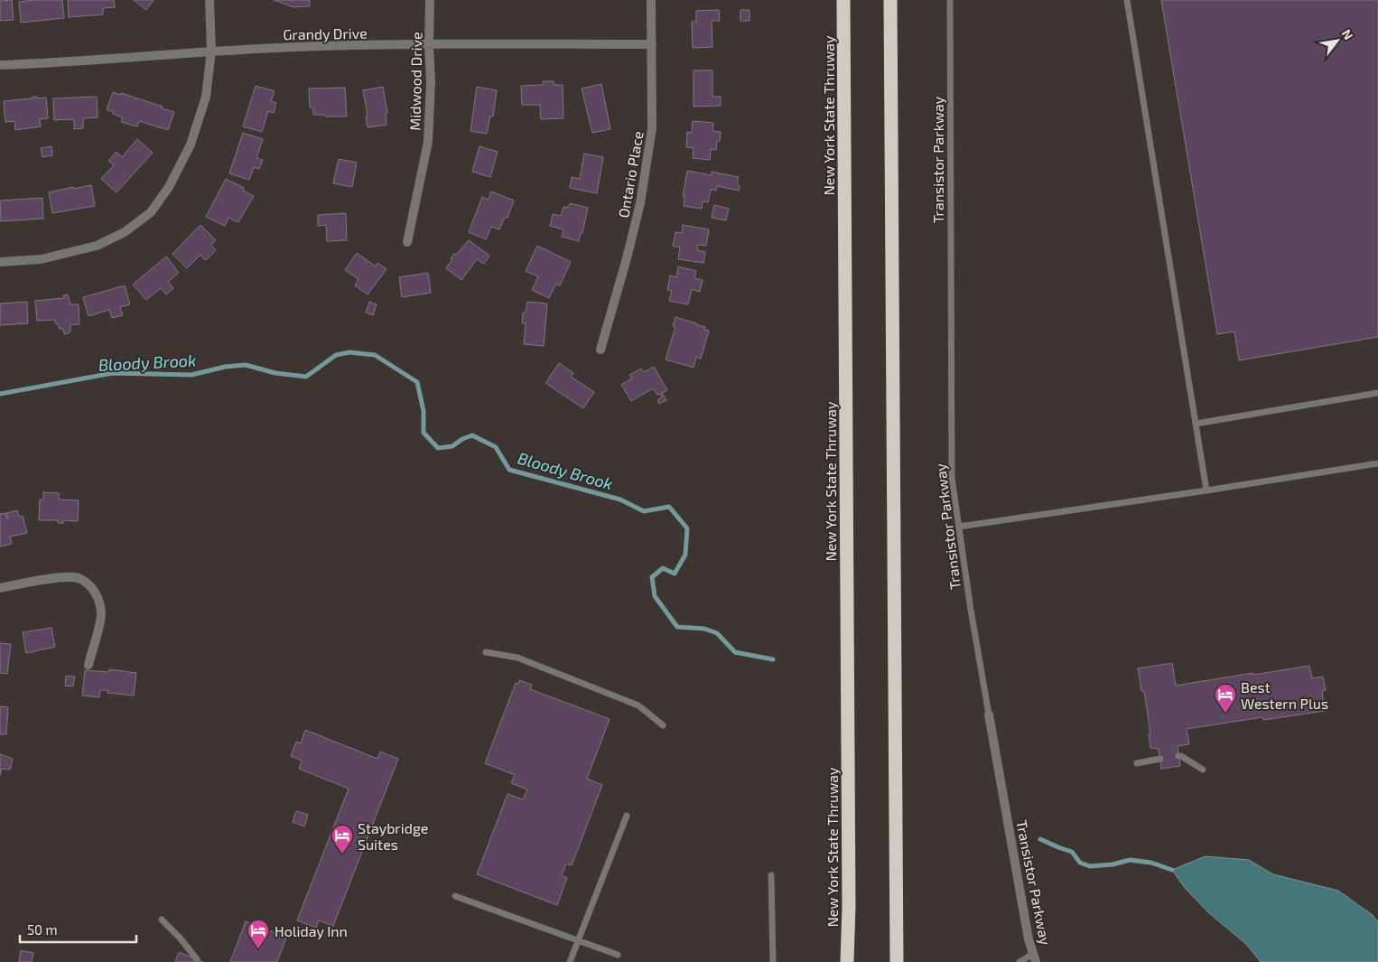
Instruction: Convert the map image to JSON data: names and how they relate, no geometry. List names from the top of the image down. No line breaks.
{"streets":{"highway":["New York State Thruway"],"street":["Grandy Drive","Midwood Drive","Transistor Parkway","Ontario Place"]},"crossings":[["Grandy Drive","Midwood Drive"],["Grandy Drive","Ontario Place"]],"water":["Bloody Brook"],"places":{"hotel":["Best Western Plus","Staybridge Suites","Holiday Inn"]},"scale_bar":"50 m","north":"top right"}
